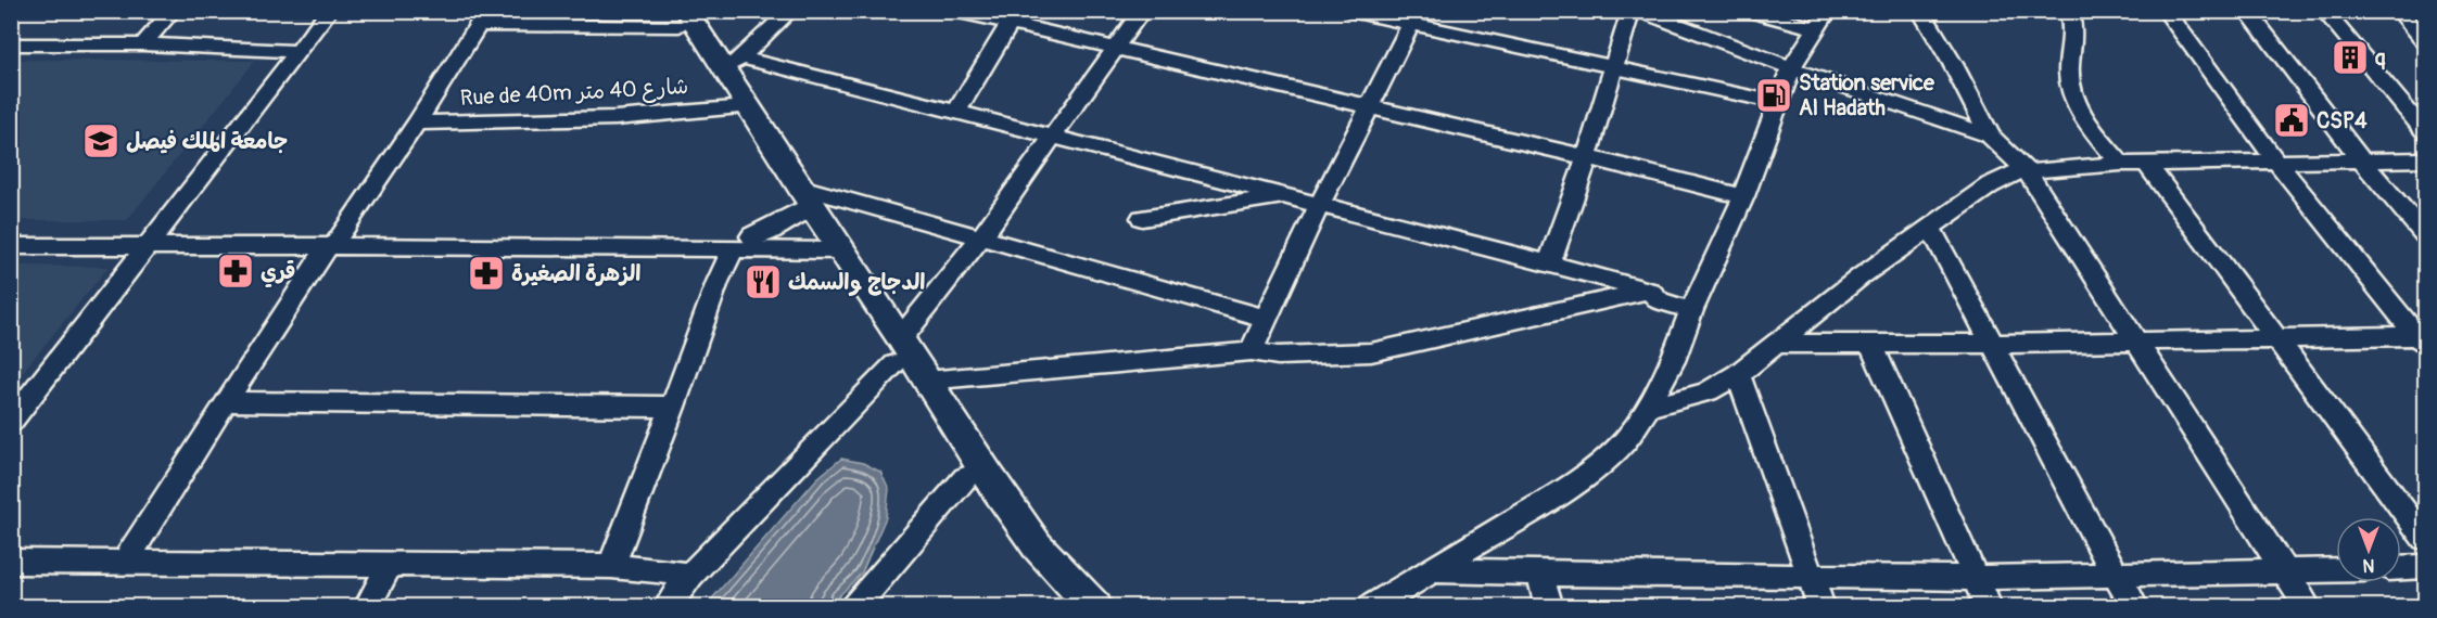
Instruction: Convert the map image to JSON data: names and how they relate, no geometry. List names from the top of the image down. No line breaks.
{"streets":{"street":["Rue de 40m شارع 40 متر"]},"places":{"building":["q"],"fuel station":["Station service Al Hadath"],"public building":["CSP4"],"school or university":["جامعة الملك فيصل"],"pharmacy":["قري","الزهرة الصغيرة"],"restaurant":["الدجاج والسمك"]},"north":"bottom"}
